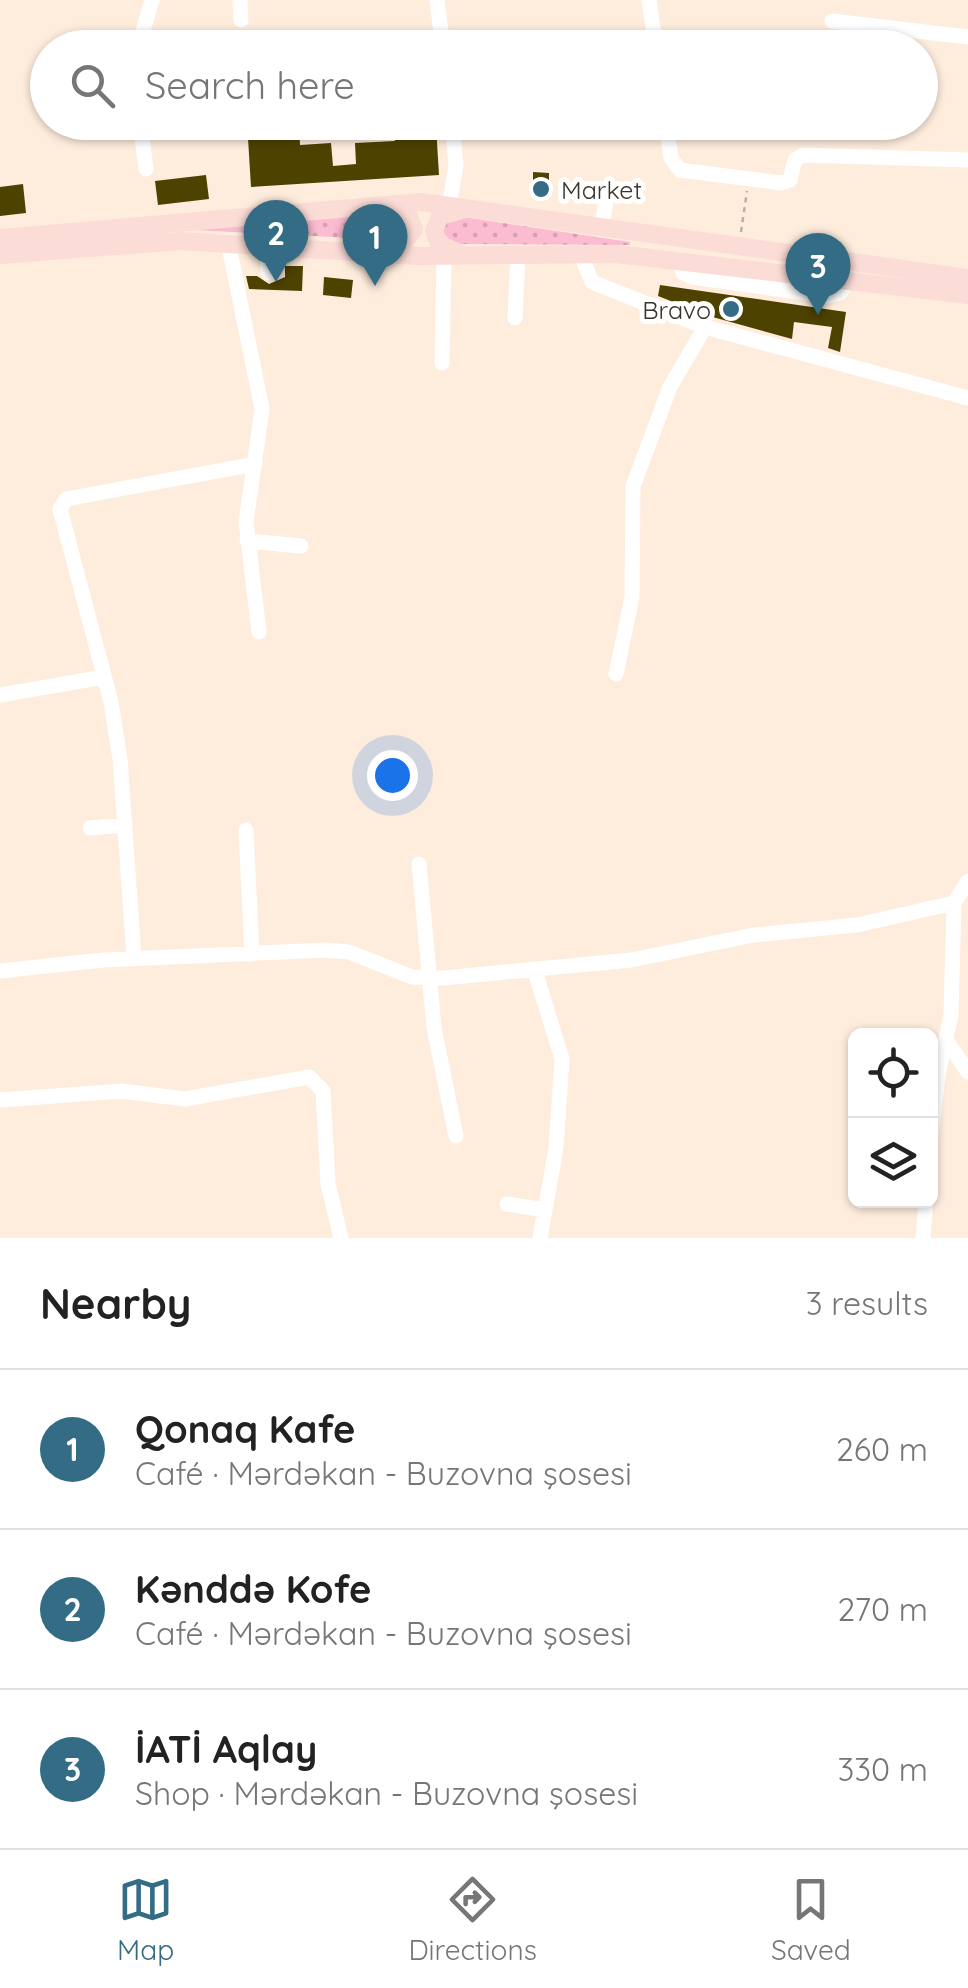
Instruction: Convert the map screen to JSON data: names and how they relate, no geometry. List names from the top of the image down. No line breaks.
{"places":["Market","Bravo"],"page":{"search":"Search here","pins":["2","1","3"],"heading":["Nearby","3 results"],"list":[{"mark":"1","name":"Qonaq Kafe","note":"Café · Mərdəkan - Buzovna şosesi","value":"260 m"},{"mark":"2","name":"Kənddə Kofe","note":"Café · Mərdəkan - Buzovna şosesi","value":"270 m"},{"mark":"3","name":"İATİ Aqlay","note":"Shop · Mərdəkan - Buzovna şosesi","value":"330 m"}],"nav":["Map","Directions","Saved"]}}
